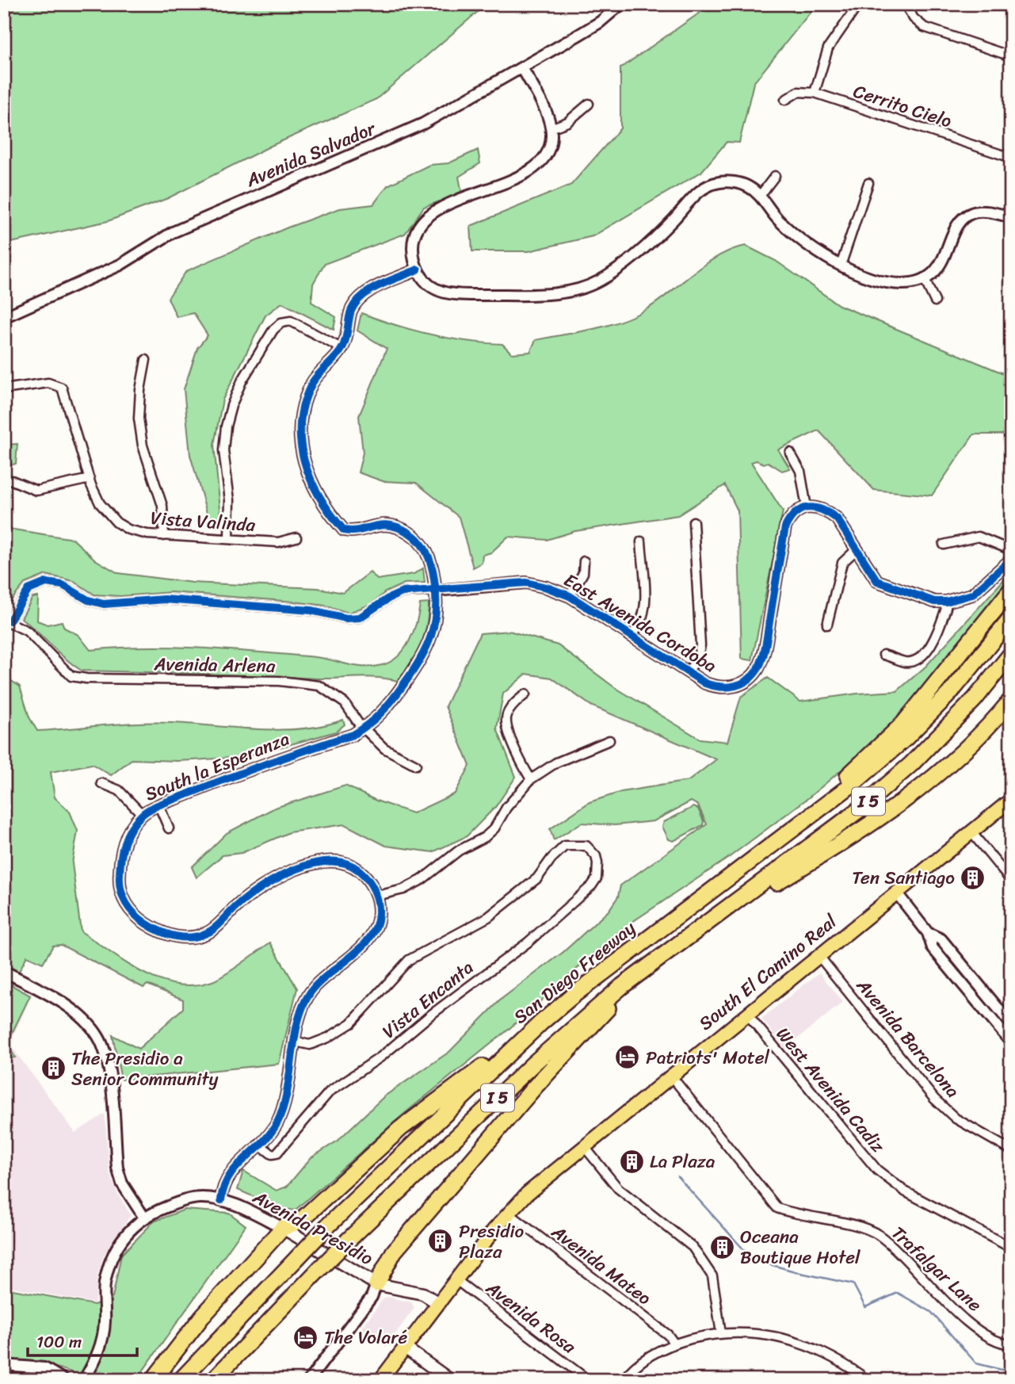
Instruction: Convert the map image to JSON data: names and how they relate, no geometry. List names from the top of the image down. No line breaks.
{"streets":{"highway":["I 5","San Diego Freeway"],"main road":["South El Camino Real","Avenida Presidio"],"street":["Cerrito Cielo","Avenida Salvador","Vista Valinda","East Avenida Cordoba","Avenida Arlena","South la Esperanza","Vista Encanta","Avenida Barcelona","West Avenida Cadiz","Avenida Mateo","Trafalgar Lane","Avenida Rosa"]},"crossings":[["East Avenida Cordoba","Avenida Arlena"],["East Avenida Cordoba","South la Esperanza"],["Avenida Arlena","South la Esperanza"],["South El Camino Real","Avenida Barcelona"],["South El Camino Real","West Avenida Cadiz"],["South El Camino Real","Avenida Presidio"],["South El Camino Real","Avenida Mateo"],["South El Camino Real","Trafalgar Lane"],["South El Camino Real","Avenida Rosa"]],"places":{"building":["Ten Santiago","The Presidio a Senior Community","La Plaza","Presidio Plaza","Oceana Boutique Hotel"],"hotel":["Patriots' Motel","The Volaré"]},"scale_bar":"100 m"}
